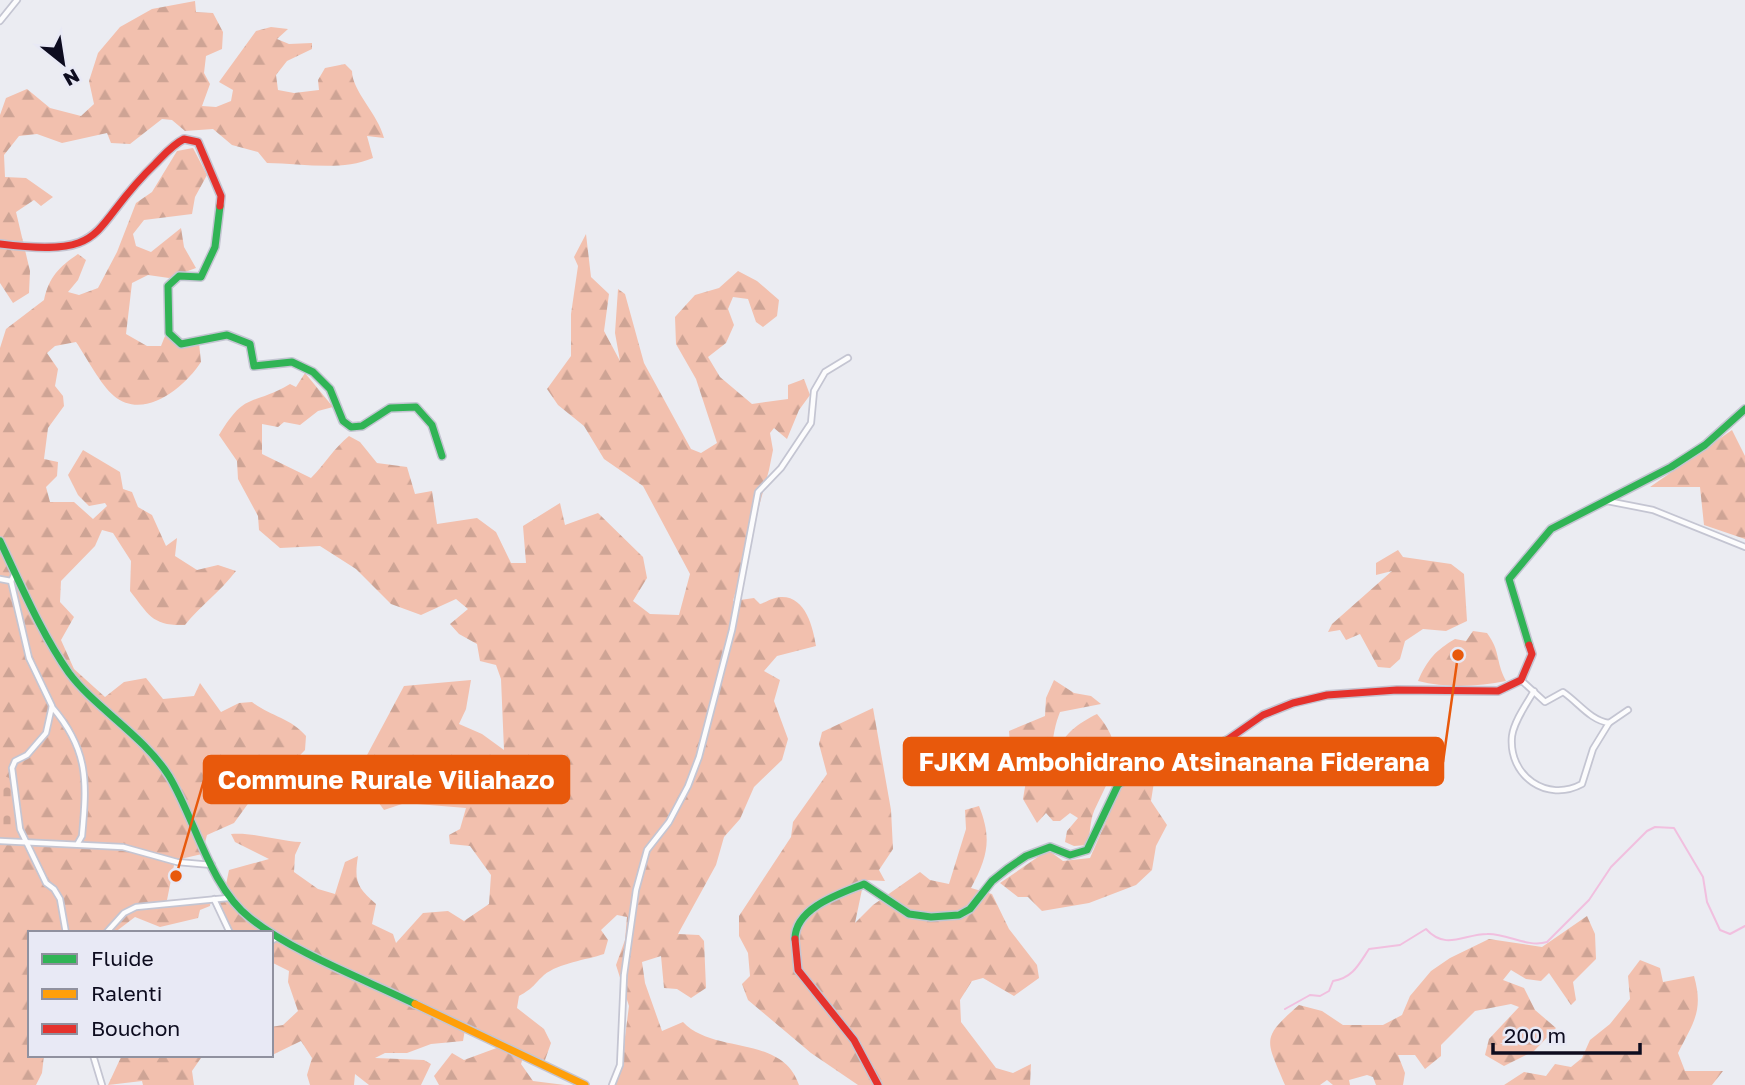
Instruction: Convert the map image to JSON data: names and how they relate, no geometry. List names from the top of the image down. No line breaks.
{"places":["FJKM Ambohidrano Atsinanana Fiderana","Commune Rurale Viliahazo"],"legend":["Fluide","Ralenti","Bouchon"],"scale_bar":"200 m","north":"bottom right"}
